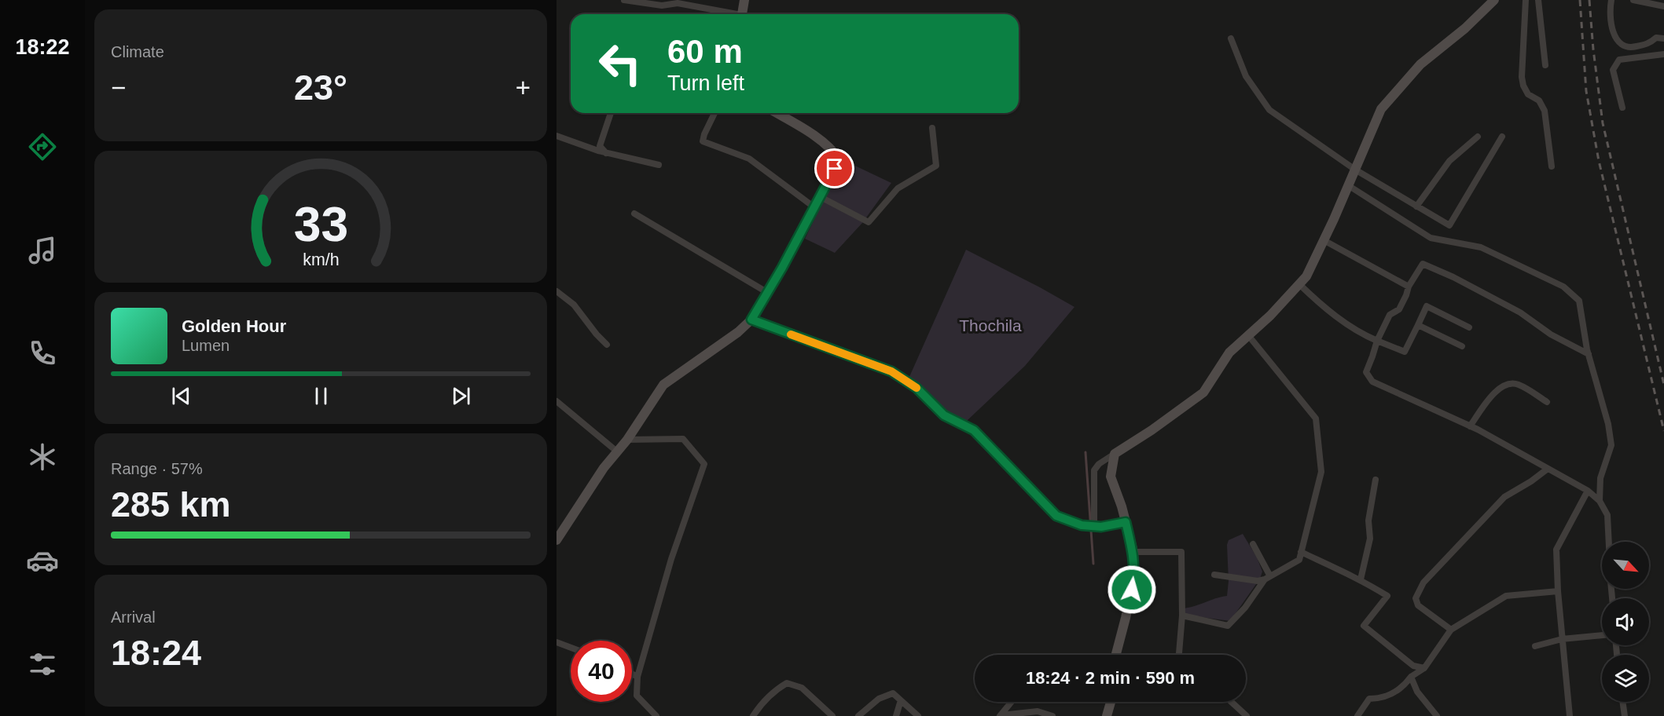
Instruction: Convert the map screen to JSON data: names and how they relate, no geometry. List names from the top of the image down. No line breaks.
{"parks":["Thochila"],"north":"bottom right","page":{"tabs":"18:22","tile":["Climate",["Range · 57%","285 km"],["Arrival","18:24"]],"turn":["60 m","Turn left"],"heat":["−","23°","+"],"song":["Golden Hour","Lumen"],"limit":"40","trip":"18:24 · 2 min · 590 m","gauge":["33","km/h"]}}
